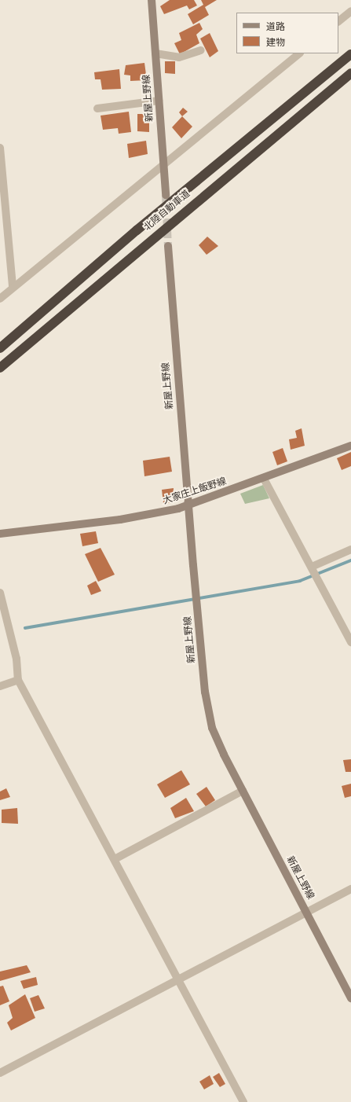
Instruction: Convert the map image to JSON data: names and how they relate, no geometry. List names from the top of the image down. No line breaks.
{"streets":{"highway":["北陸自動車道"],"main road":["新屋上野線","大家庄上飯野線"]},"crossings":[["新屋上野線","大家庄上飯野線"]],"legend":["道路","建物"]}
